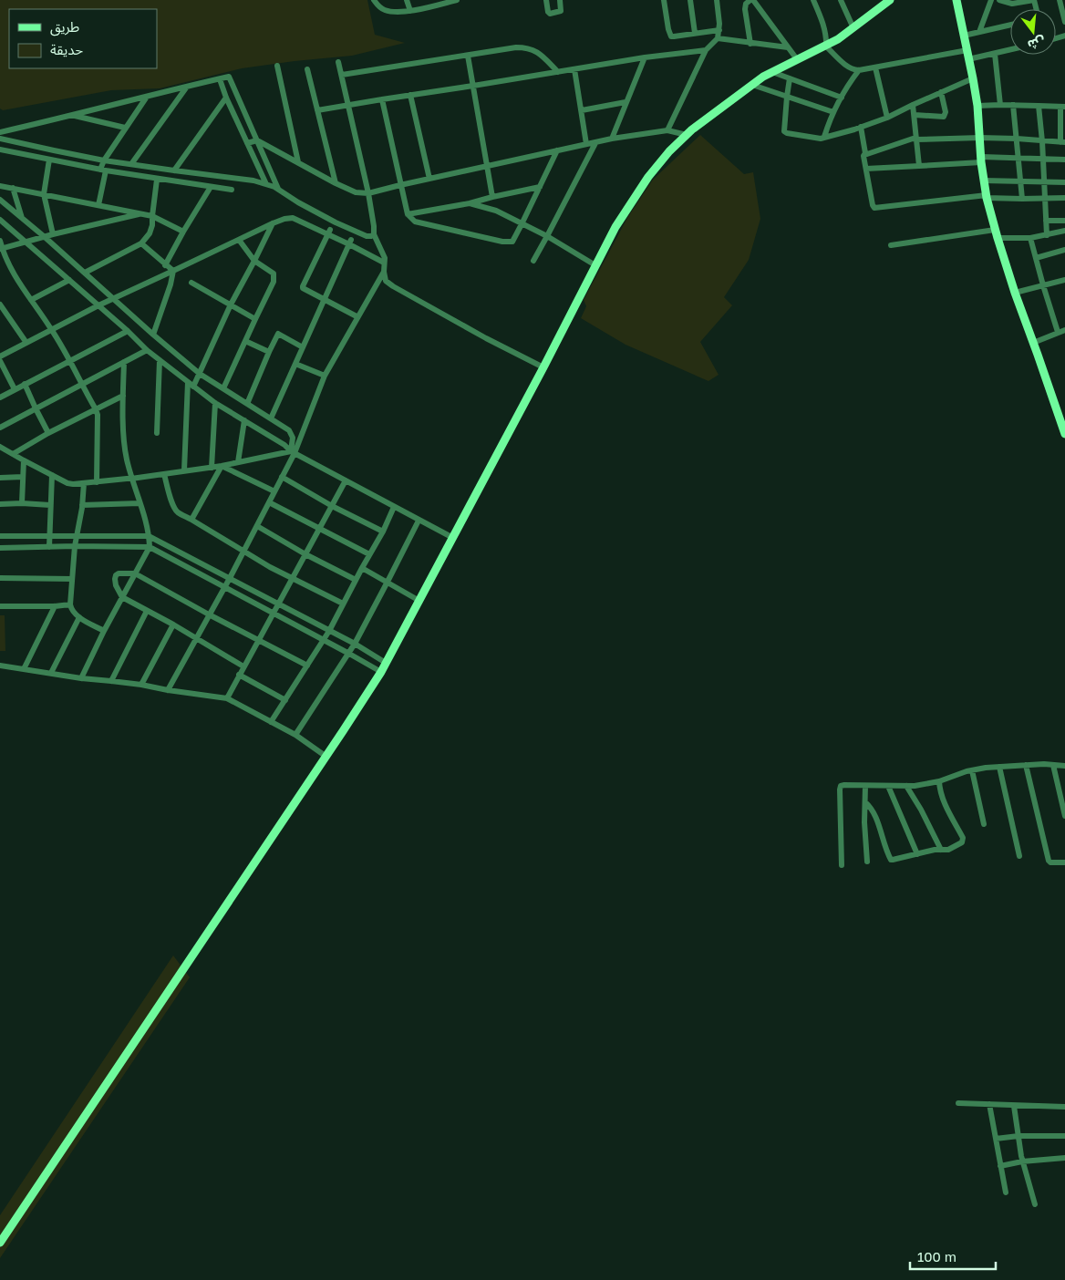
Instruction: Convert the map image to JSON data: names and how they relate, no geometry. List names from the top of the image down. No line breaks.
{"legend":["طريق","حديقة"],"scale_bar":"100 m","north":"bottom"}
